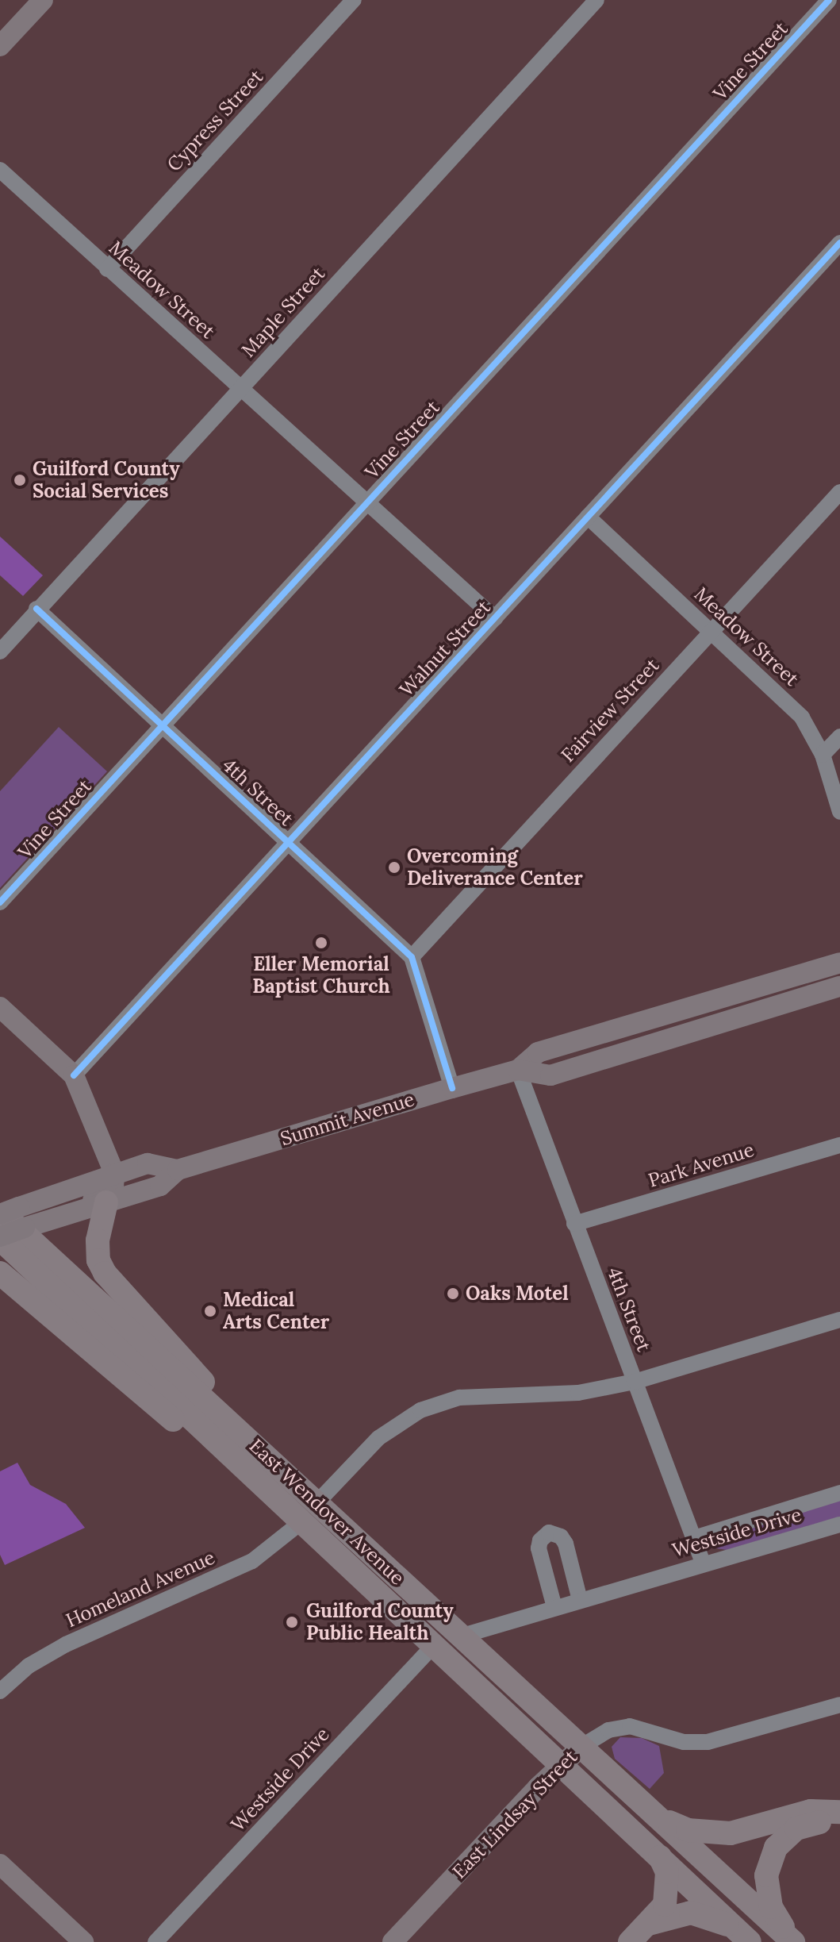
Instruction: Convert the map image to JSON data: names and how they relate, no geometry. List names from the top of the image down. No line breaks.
{"streets":{"highway":["East Wendover Avenue"],"main road":["Summit Avenue","East Lindsay Street"],"street":["Vine Street","Cypress Street","Meadow Street","Maple Street","Walnut Street","Fairview Street","4th Street","Park Avenue","Westside Drive","Homeland Avenue"]},"crossings":[["Vine Street","Meadow Street"],["Vine Street","4th Street"],["Cypress Street","Meadow Street"],["Meadow Street","Maple Street"],["Meadow Street","Walnut Street"],["Meadow Street","Fairview Street"],["Maple Street","4th Street"],["Walnut Street","4th Street"],["Fairview Street","4th Street"],["4th Street","Summit Avenue"],["4th Street","Park Avenue"],["4th Street","Westside Drive"],["Summit Avenue","East Wendover Avenue"],["East Wendover Avenue","Westside Drive"],["East Wendover Avenue","Homeland Avenue"],["East Wendover Avenue","East Lindsay Street"]],"places":["Guilford County Social Services","Overcoming Deliverance Center","Eller Memorial Baptist Church","Oaks Motel","Medical Arts Center","Guilford County Public Health"]}
